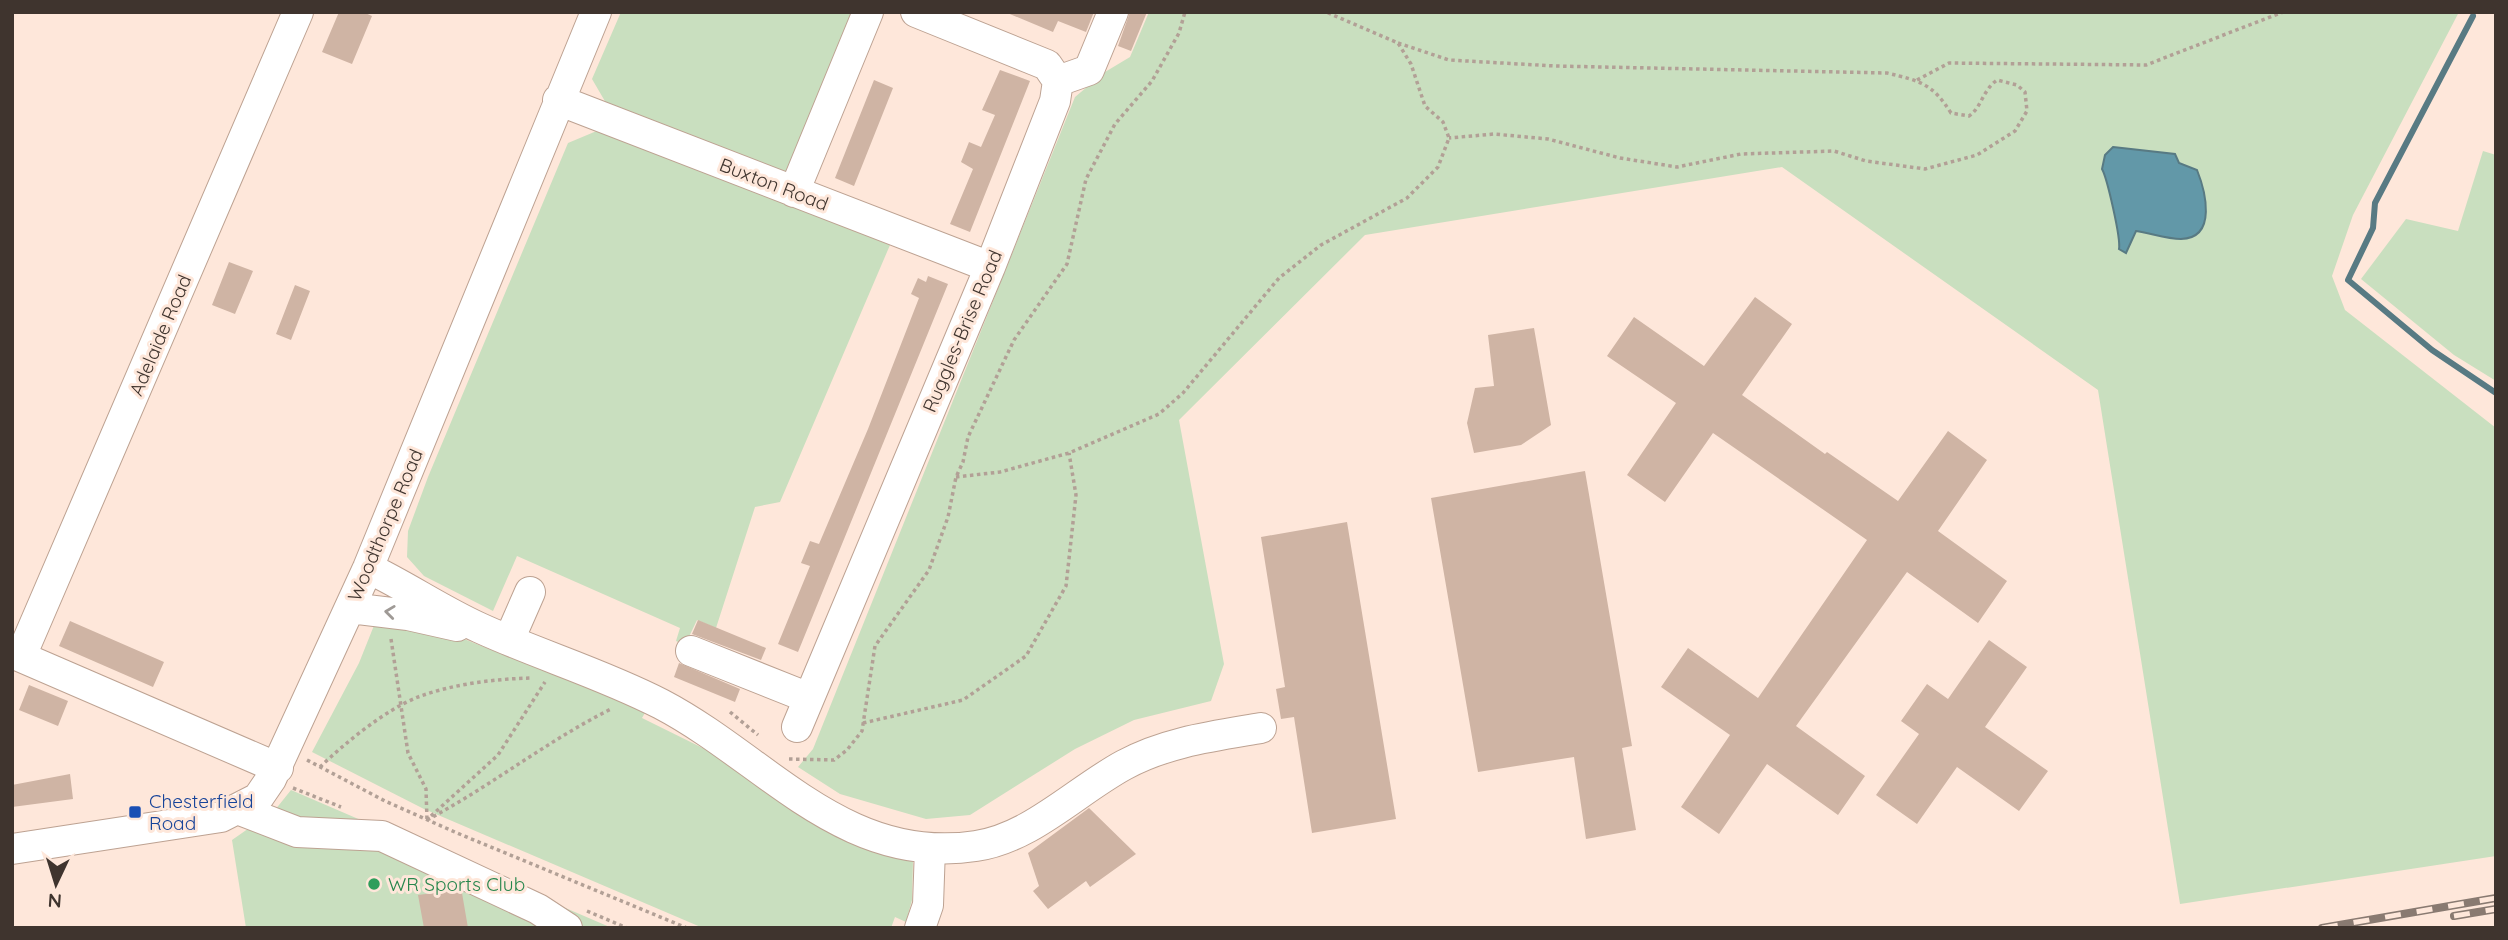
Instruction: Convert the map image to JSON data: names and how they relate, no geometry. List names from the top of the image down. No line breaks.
{"streets":{"street":["Buxton Road","Ruggles-Brise Road","Adelaide Road","Woodthorpe Road"]},"crossings":[["Buxton Road","Ruggles-Brise Road"],["Buxton Road","Woodthorpe Road"]],"places":{"transit":["Chesterfield Road"],"other":["WR Sports Club"]},"north":"bottom"}
